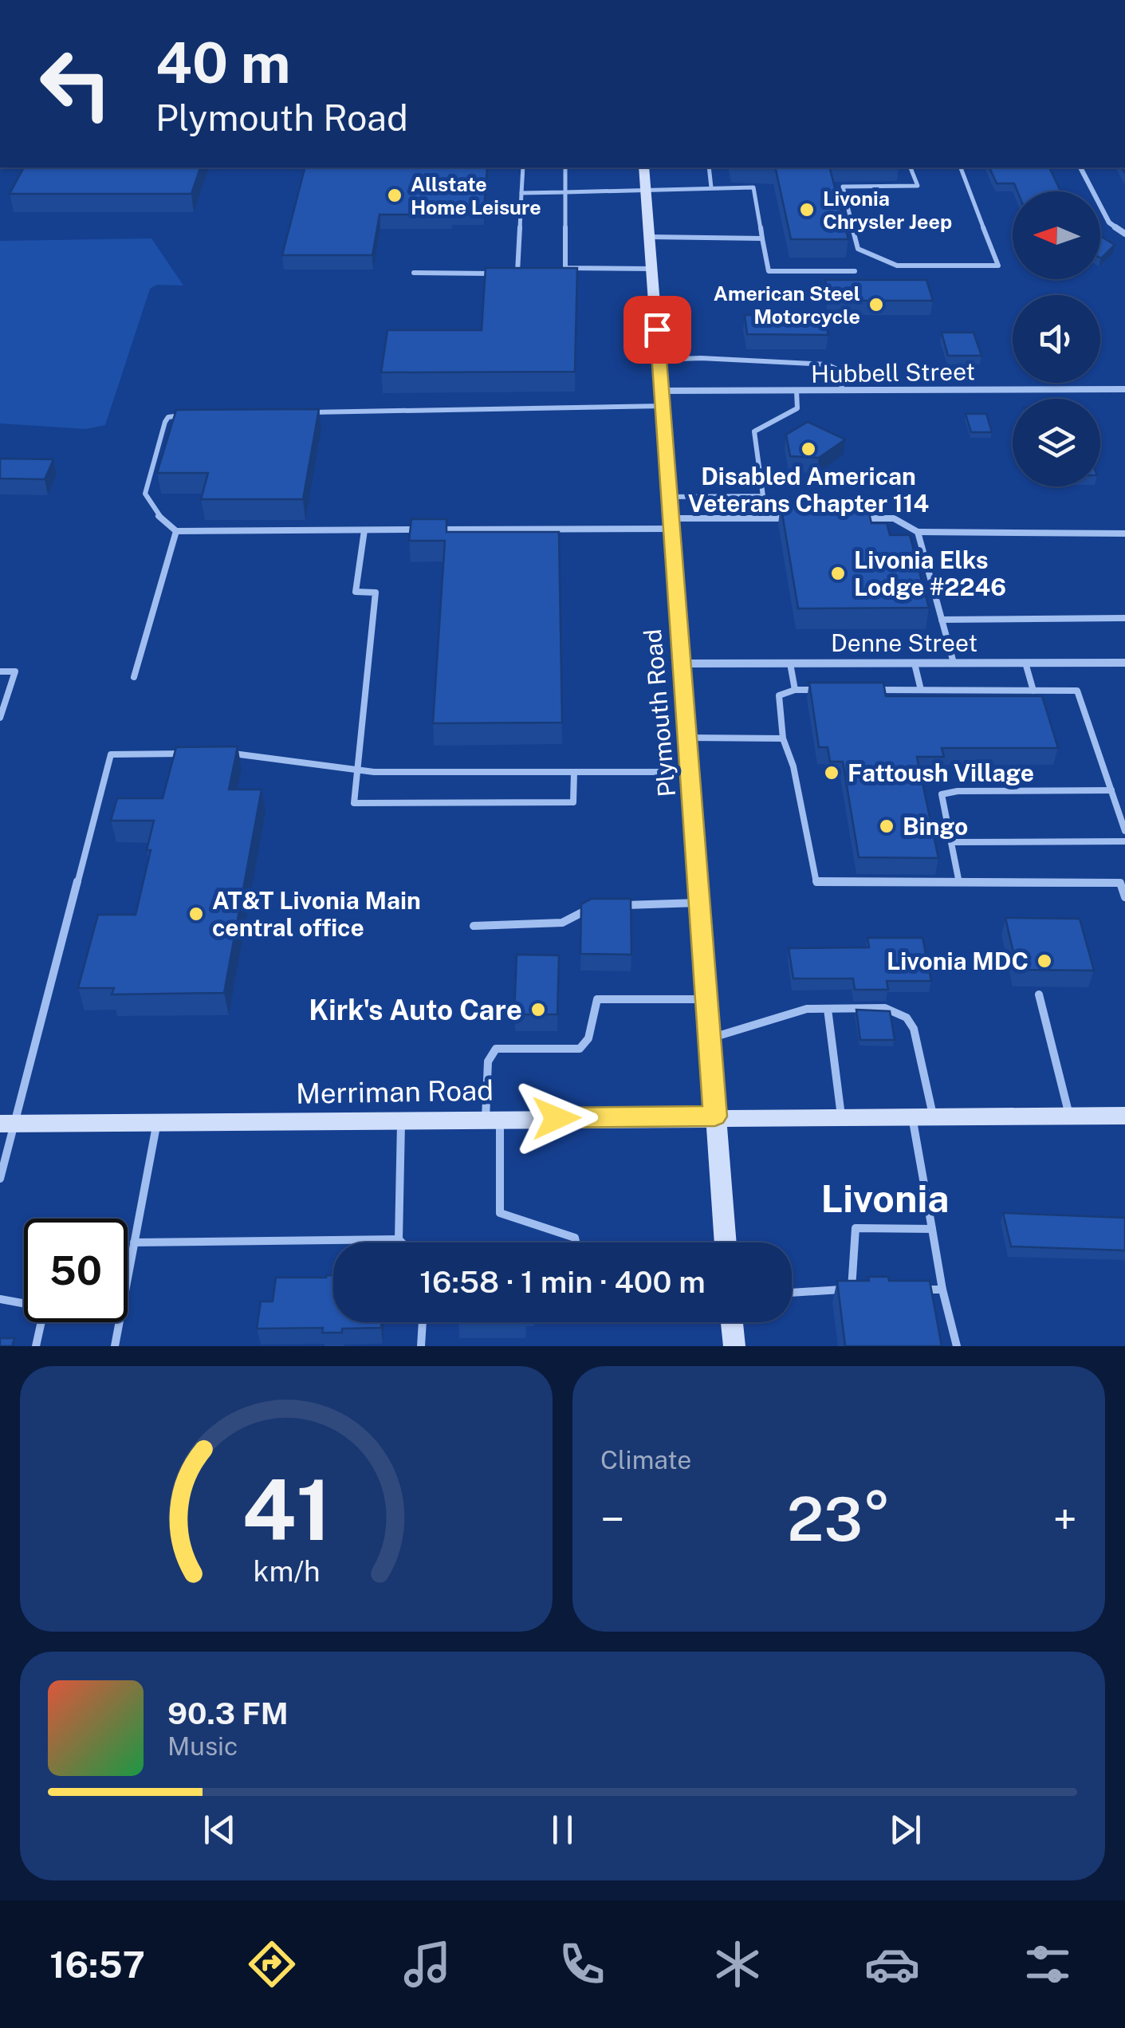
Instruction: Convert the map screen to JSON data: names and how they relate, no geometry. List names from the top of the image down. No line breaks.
{"streets":{"main road":["Plymouth Road","Merriman Road"],"street":["Hubbell Street","Denne Street"]},"crossings":[["Hubbell Street","Plymouth Road"],["Denne Street","Plymouth Road"],["Plymouth Road","Merriman Road"]],"districts":["Livonia"],"places":["Allstate Home Leisure","Livonia Chrysler Jeep","American Steel Motorcycle","Disabled American Veterans Chapter 114","Livonia Elks Lodge #2246","Fattoush Village","Bingo","AT&T Livonia Main central office","Livonia MDC","Kirk's Auto Care"],"north":"left","page":{"turn":["40 m","Plymouth Road"],"limit":"50","trip":"16:58 · 1 min · 400 m","tile":"Climate","heat":["−","23°","+"],"song":["90.3 FM","Music"],"tabs":"16:57","gauge":["41","km/h"]}}
